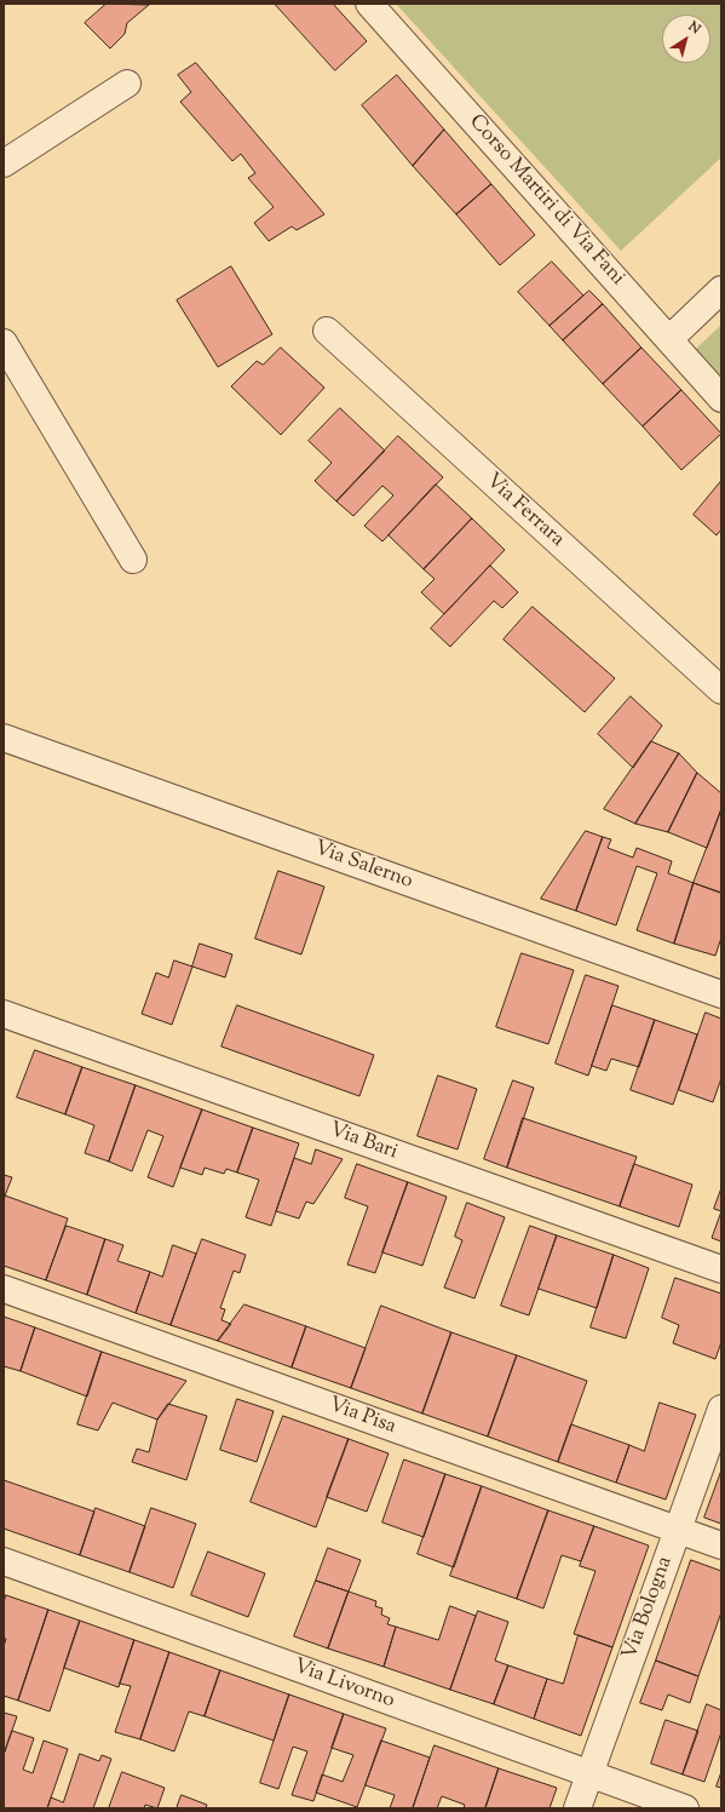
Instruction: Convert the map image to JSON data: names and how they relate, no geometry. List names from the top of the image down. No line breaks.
{"streets":{"street":["Corso Martiri di Via Fani","Via Ferrara","Via Salerno","Via Bari","Via Pisa","Via Bologna","Via Livorno"]},"crossings":[["Via Pisa","Via Bologna"],["Via Bologna","Via Livorno"]],"north":"top right"}
